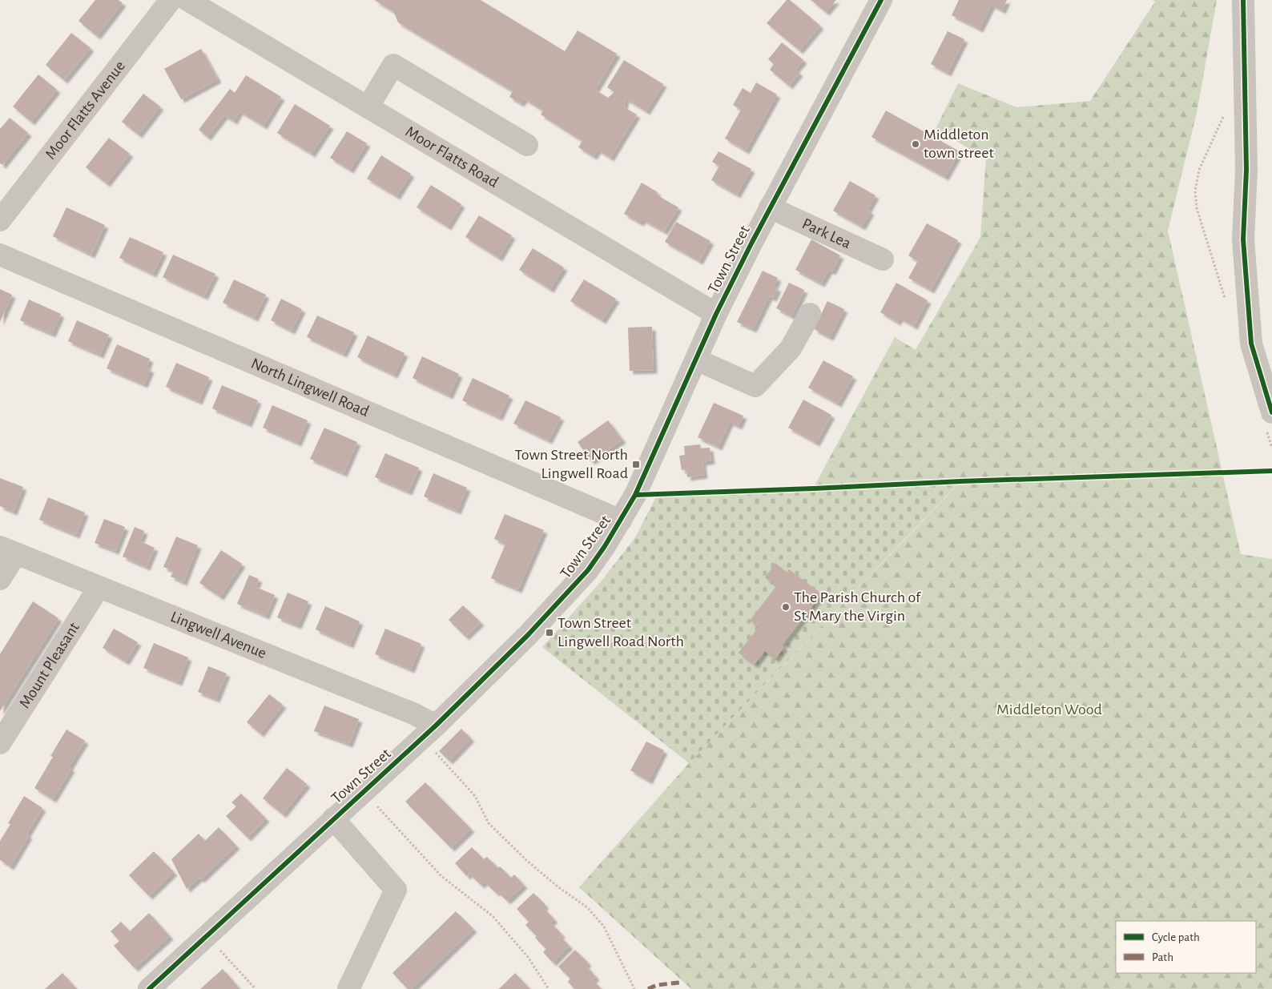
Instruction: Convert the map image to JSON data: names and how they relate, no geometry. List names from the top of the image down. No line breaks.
{"streets":{"street":["Moor Flatts Avenue","Moor Flatts Road","Park Lea","Town Street","North Lingwell Road","Lingwell Avenue","Mount Pleasant"]},"crossings":[["Moor Flatts Road","Town Street"],["Park Lea","Town Street"],["Town Street","North Lingwell Road"],["Town Street","Lingwell Avenue"],["Lingwell Avenue","Mount Pleasant"]],"parks":["Middleton Wood"],"places":{"other":["Middleton town street","The Parish Church of St Mary the Virgin"],"transit":["Town Street North Lingwell Road","Town Street Lingwell Road North"]},"legend":["Cycle path","Path"]}
